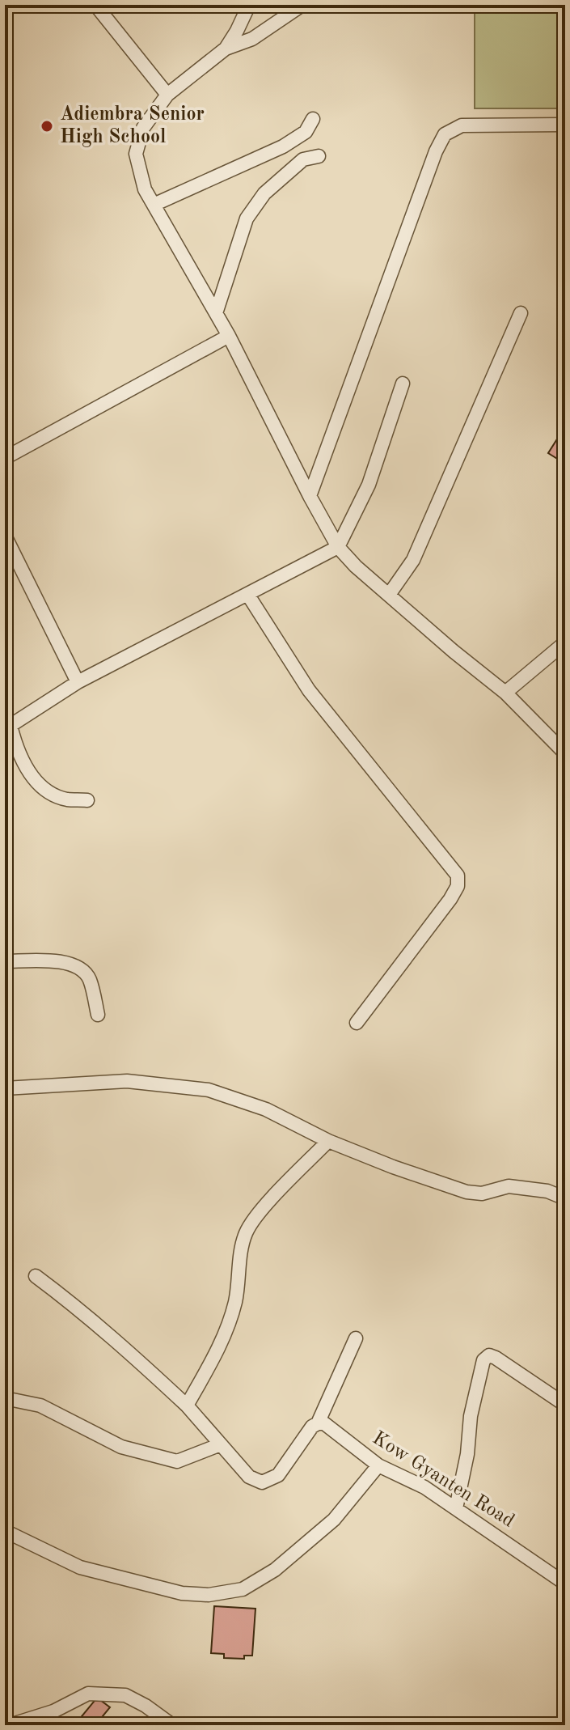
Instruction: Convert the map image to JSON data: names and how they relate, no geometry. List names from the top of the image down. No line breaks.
{"streets":{"street":["Kow Gyanten Road"]},"places":["Adiembra Senior High School"]}
